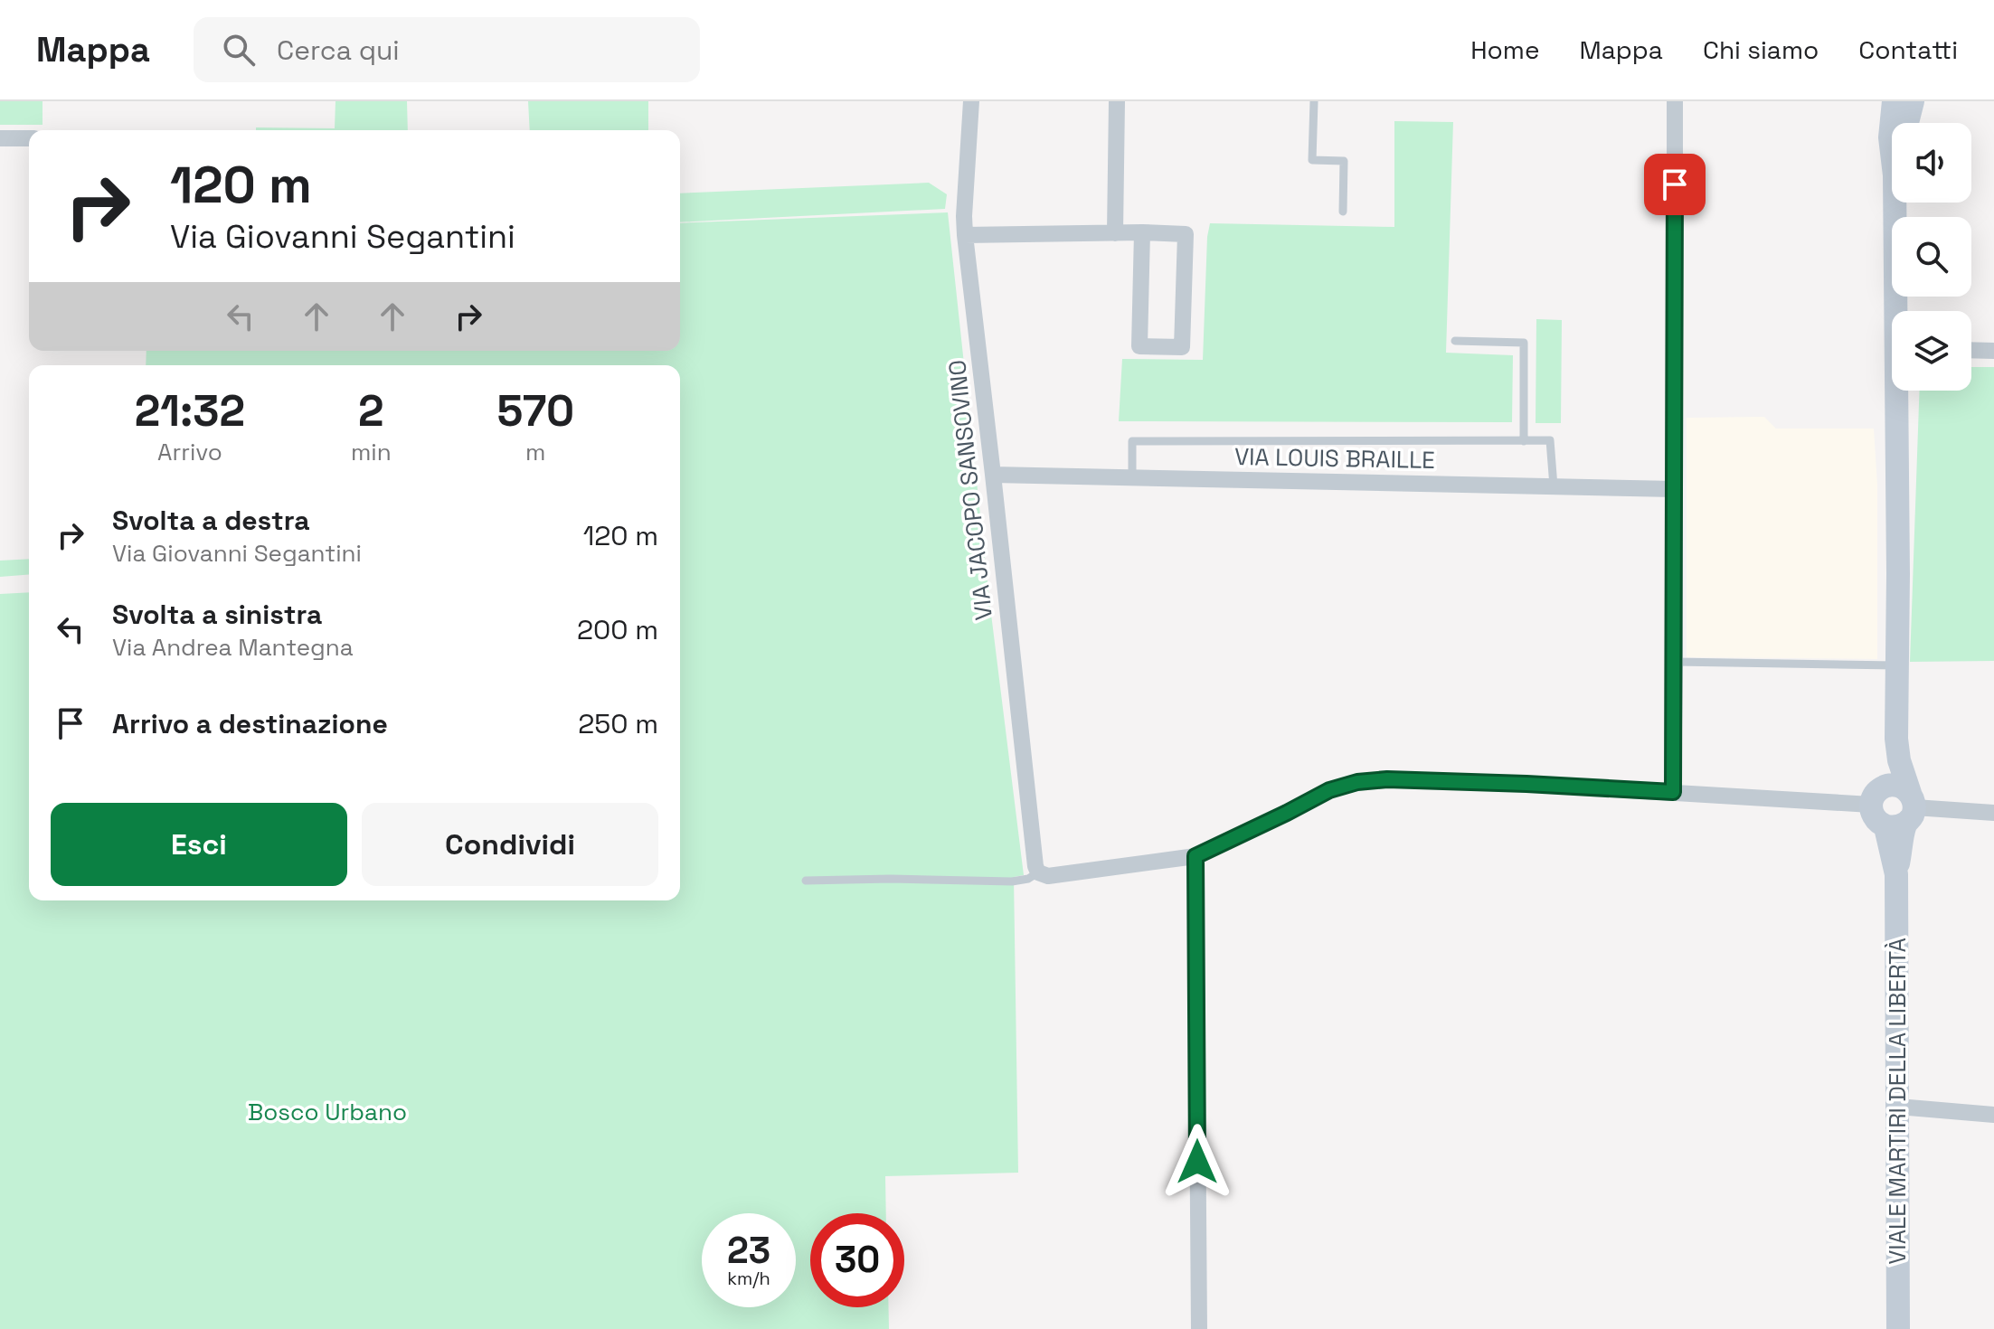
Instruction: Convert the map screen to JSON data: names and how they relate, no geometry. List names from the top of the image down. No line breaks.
{"streets":{"street":["VIA LOUIS BRAILLE","VIA JACOPO SANSOVINO","VIALE MARTIRI DELLA LIBERTÀ"]},"crossings":[["VIA LOUIS BRAILLE","VIA JACOPO SANSOVINO"]],"parks":["Bosco Urbano"],"page":{"header":"Mappa","search":"Cerca qui","nav":["Home","Mappa","Chi siamo","Contatti"],"turn":["120 m","Via Giovanni Segantini"],"eta":["21:32","Arrivo","2","min","570","m"],"list":[{"name":"Svolta a destra","note":"Via Giovanni Segantini","value":"120 m"},{"name":"Svolta a sinistra","note":"Via Andrea Mantegna","value":"200 m"},{"name":"Arrivo a destinazione","value":"250 m"}],"buttons":["Esci","Condividi"],"speed":"23 km/h","limit":"30"}}
